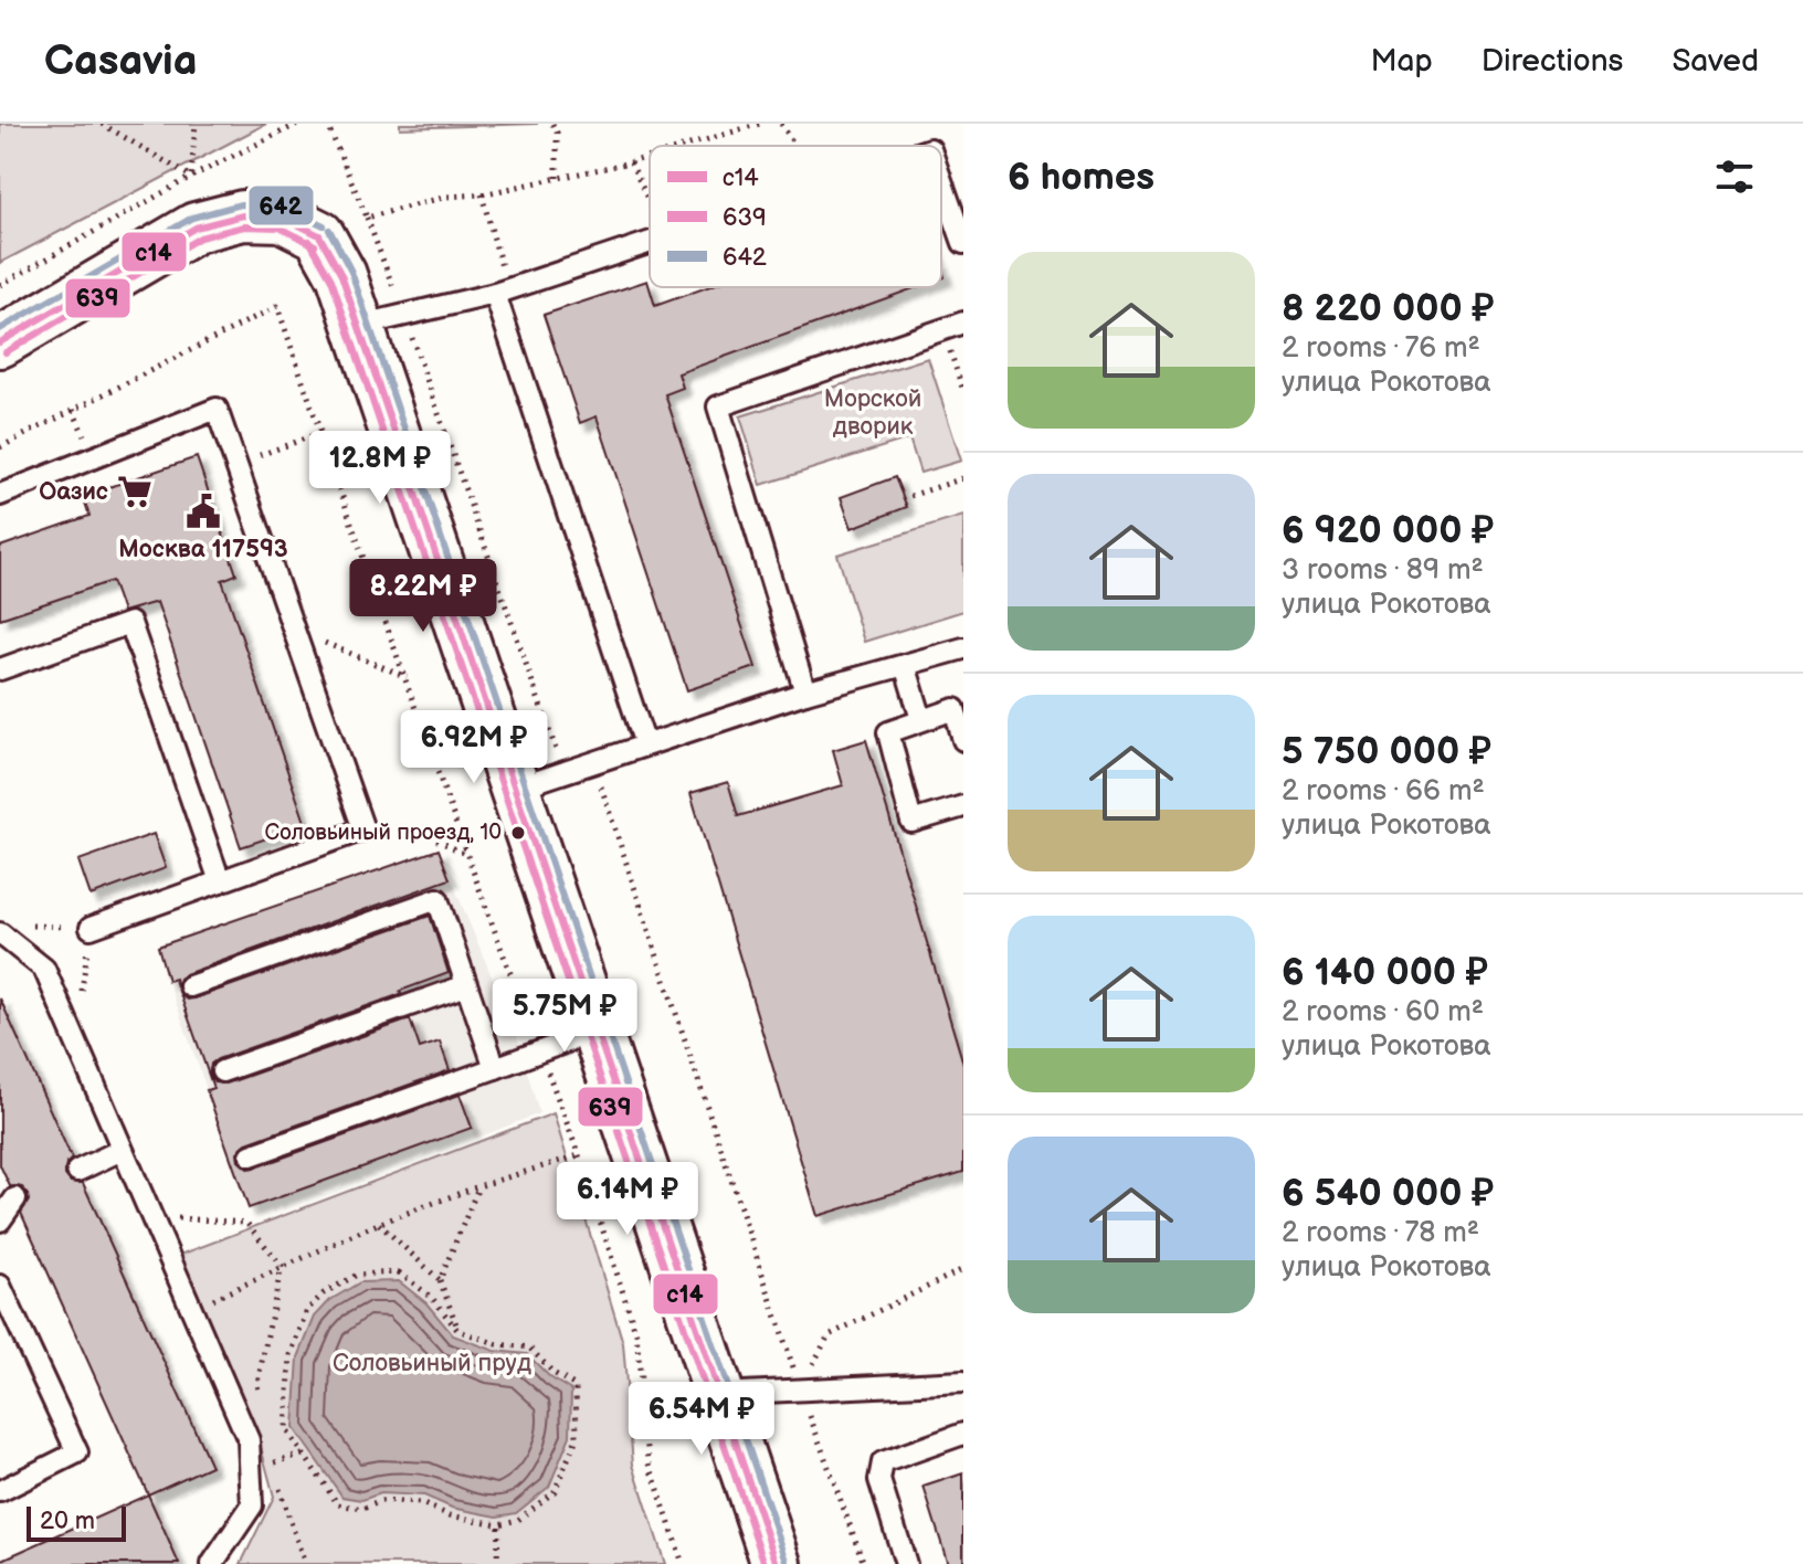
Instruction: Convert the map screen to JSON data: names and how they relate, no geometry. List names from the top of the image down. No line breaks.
{"parks":["Морской дворик","Соловьиный пруд"],"places":{"supermarket":["Оазис"],"public building":["Москва 117593"],"other":["Соловьиный проезд, 10"]},"lines":["transit line 642","transit line с14","transit line 639"],"legend":["с14","639","642"],"scale_bar":"20 m","page":{"header":"Casavia","nav":["Map","Directions","Saved"],"heading":"6 homes","list":[{"name":"8 220 000 ₽","note":"2 rooms · 76 m² · улица Рокотова"},{"name":"6 920 000 ₽","note":"3 rooms · 89 m² · улица Рокотова"},{"name":"5 750 000 ₽","note":"2 rooms · 66 m² · улица Рокотова"},{"name":"6 140 000 ₽","note":"2 rooms · 60 m² · улица Рокотова"},{"name":"6 540 000 ₽","note":"2 rooms · 78 m² · улица Рокотова"}],"price":["12.8M ₽","8.22M ₽","6.92M ₽","5.75M ₽","6.14M ₽","6.54M ₽"],"scale":"20 m"}}
